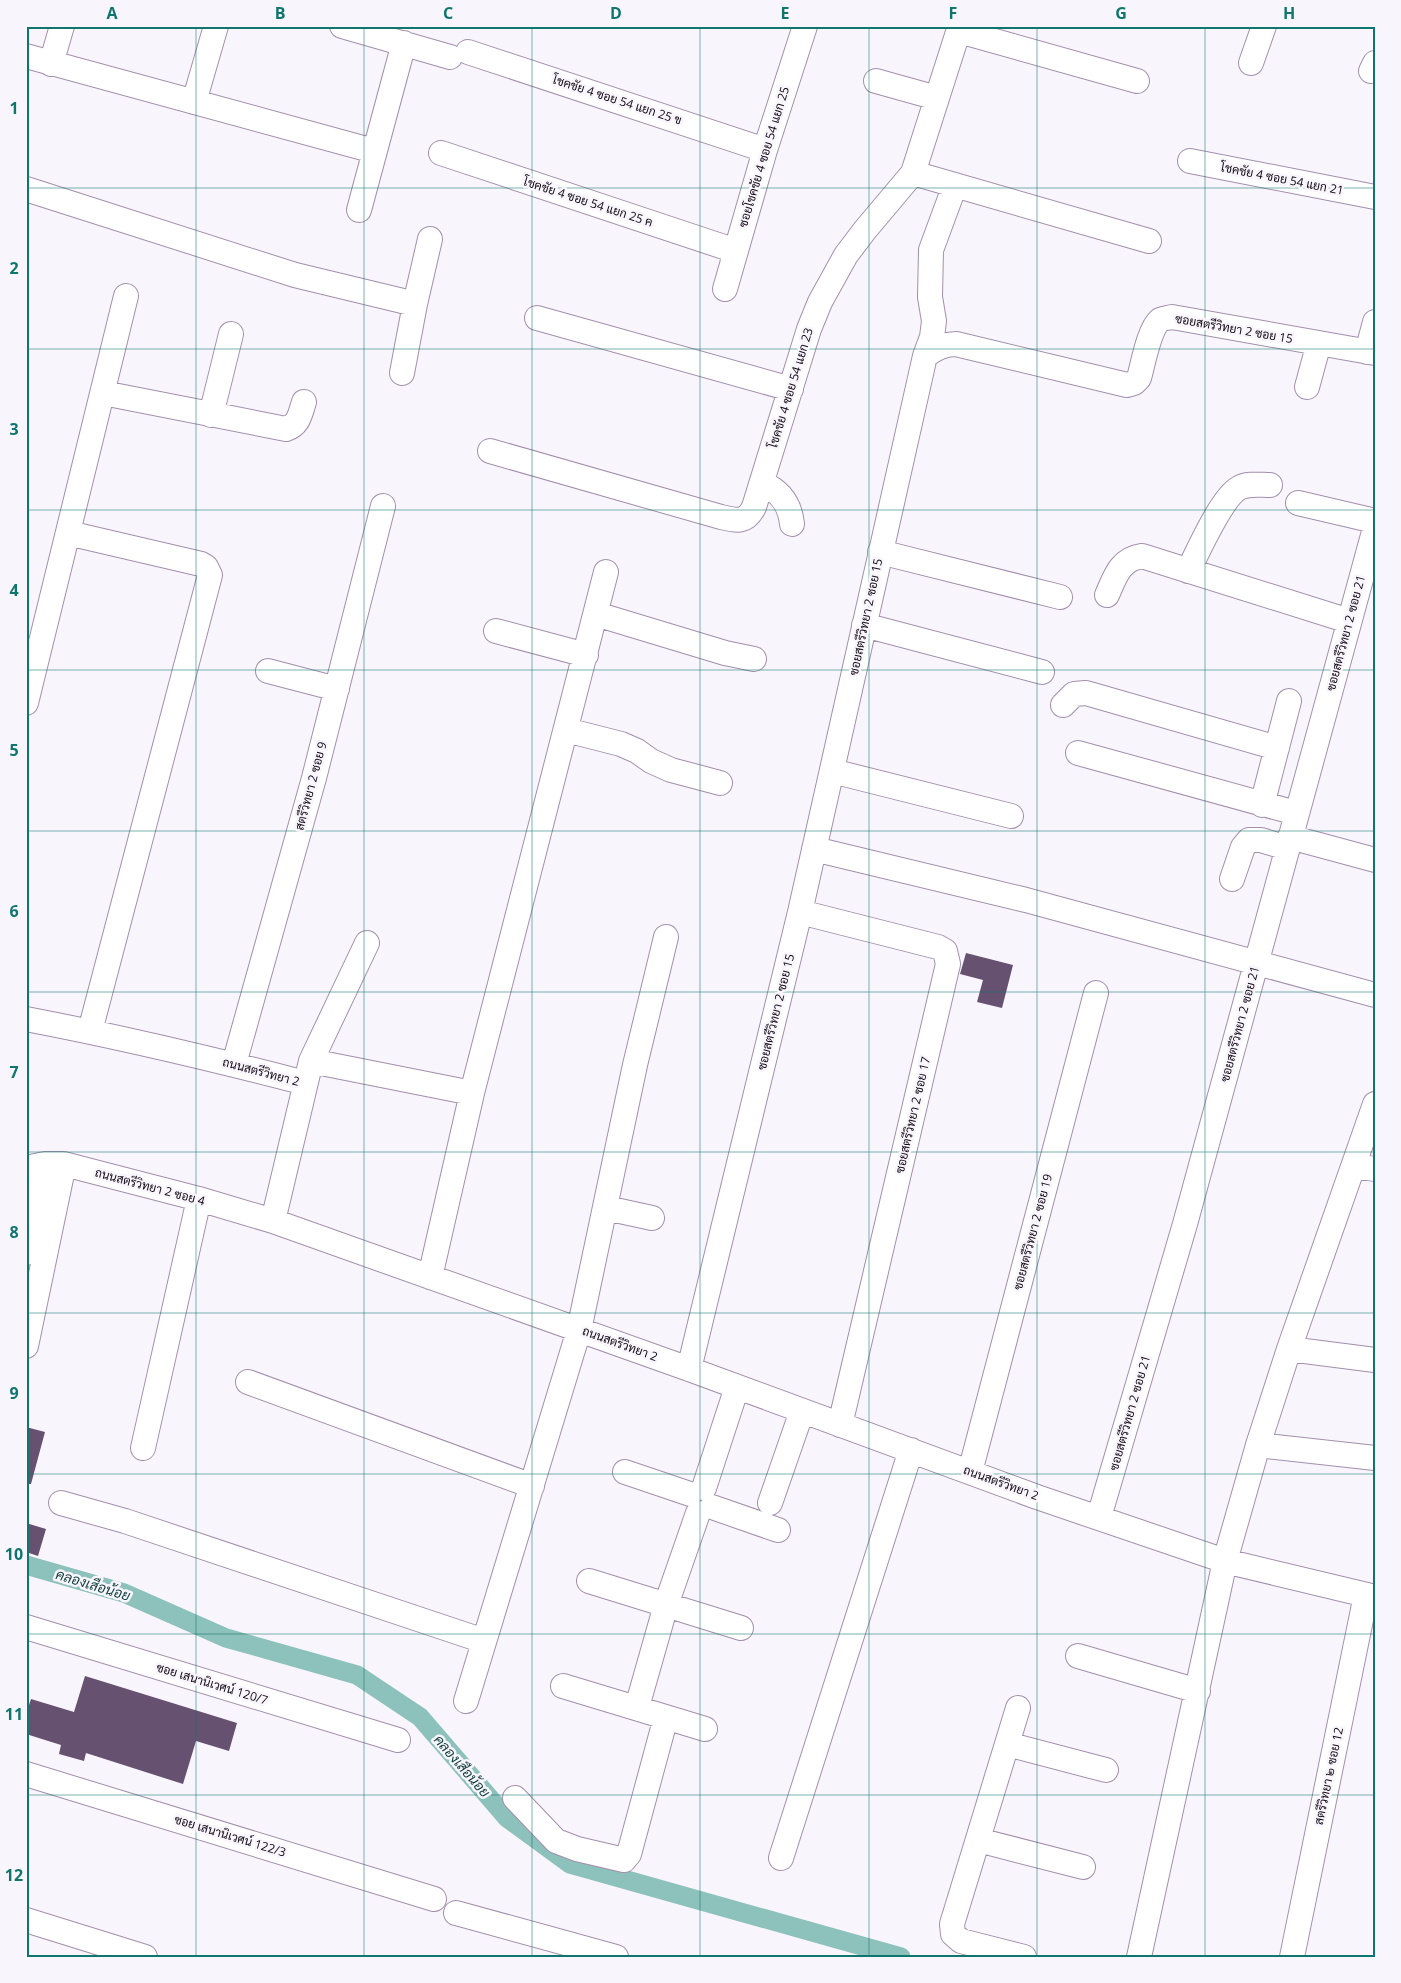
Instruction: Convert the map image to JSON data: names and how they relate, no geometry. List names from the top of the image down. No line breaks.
{"streets":{"street":["โชคชัย 4 ซอย 54 แยก 25 ข","ซอยโชคชัย 4 ซอย 54 แยก 25","โชคชัย 4 ซอย 54 แยก 21","โชคชัย 4 ซอย 54 แยก 25 ค","ซอยสตรีวิทยา 2 ซอย 15","โชคชัย 4 ซอย 54 แยก 23","ซอยสตรีวิทยา 2 ซอย 21","สตรีวิทยา 2 ซอย 9","ถนนสตรีวิทยา 2","ซอยสตรีวิทยา 2 ซอย 17","ถนนสตรีวิทยา 2 ซอย 4","ซอยสตรีวิทยา 2 ซอย 19","ซอย เสนานิเวศน์ 120/7","สตรีวิทยา ๒ ซอย 12","ซอย เสนานิเวศน์ 122/3"]},"crossings":[["โชคชัย 4 ซอย 54 แยก 25 ข","ซอยโชคชัย 4 ซอย 54 แยก 25"],["ซอยโชคชัย 4 ซอย 54 แยก 25","โชคชัย 4 ซอย 54 แยก 25 ค"],["ซอยสตรีวิทยา 2 ซอย 15","ถนนสตรีวิทยา 2"],["ซอยสตรีวิทยา 2 ซอย 15","ซอยสตรีวิทยา 2 ซอย 17"],["ซอยสตรีวิทยา 2 ซอย 21","ถนนสตรีวิทยา 2"],["สตรีวิทยา 2 ซอย 9","ถนนสตรีวิทยา 2"],["ถนนสตรีวิทยา 2","ซอยสตรีวิทยา 2 ซอย 17"],["ถนนสตรีวิทยา 2","ถนนสตรีวิทยา 2 ซอย 4"],["ถนนสตรีวิทยา 2","ซอยสตรีวิทยา 2 ซอย 19"],["ถนนสตรีวิทยา 2","สตรีวิทยา ๒ ซอย 12"]],"water":["คลองเสือน้อย"],"grid":{"columns":["A","B","C","D","E","F","G","H"],"rows":["1","2","3","4","5","6","7","8","9","10","11","12"]}}
